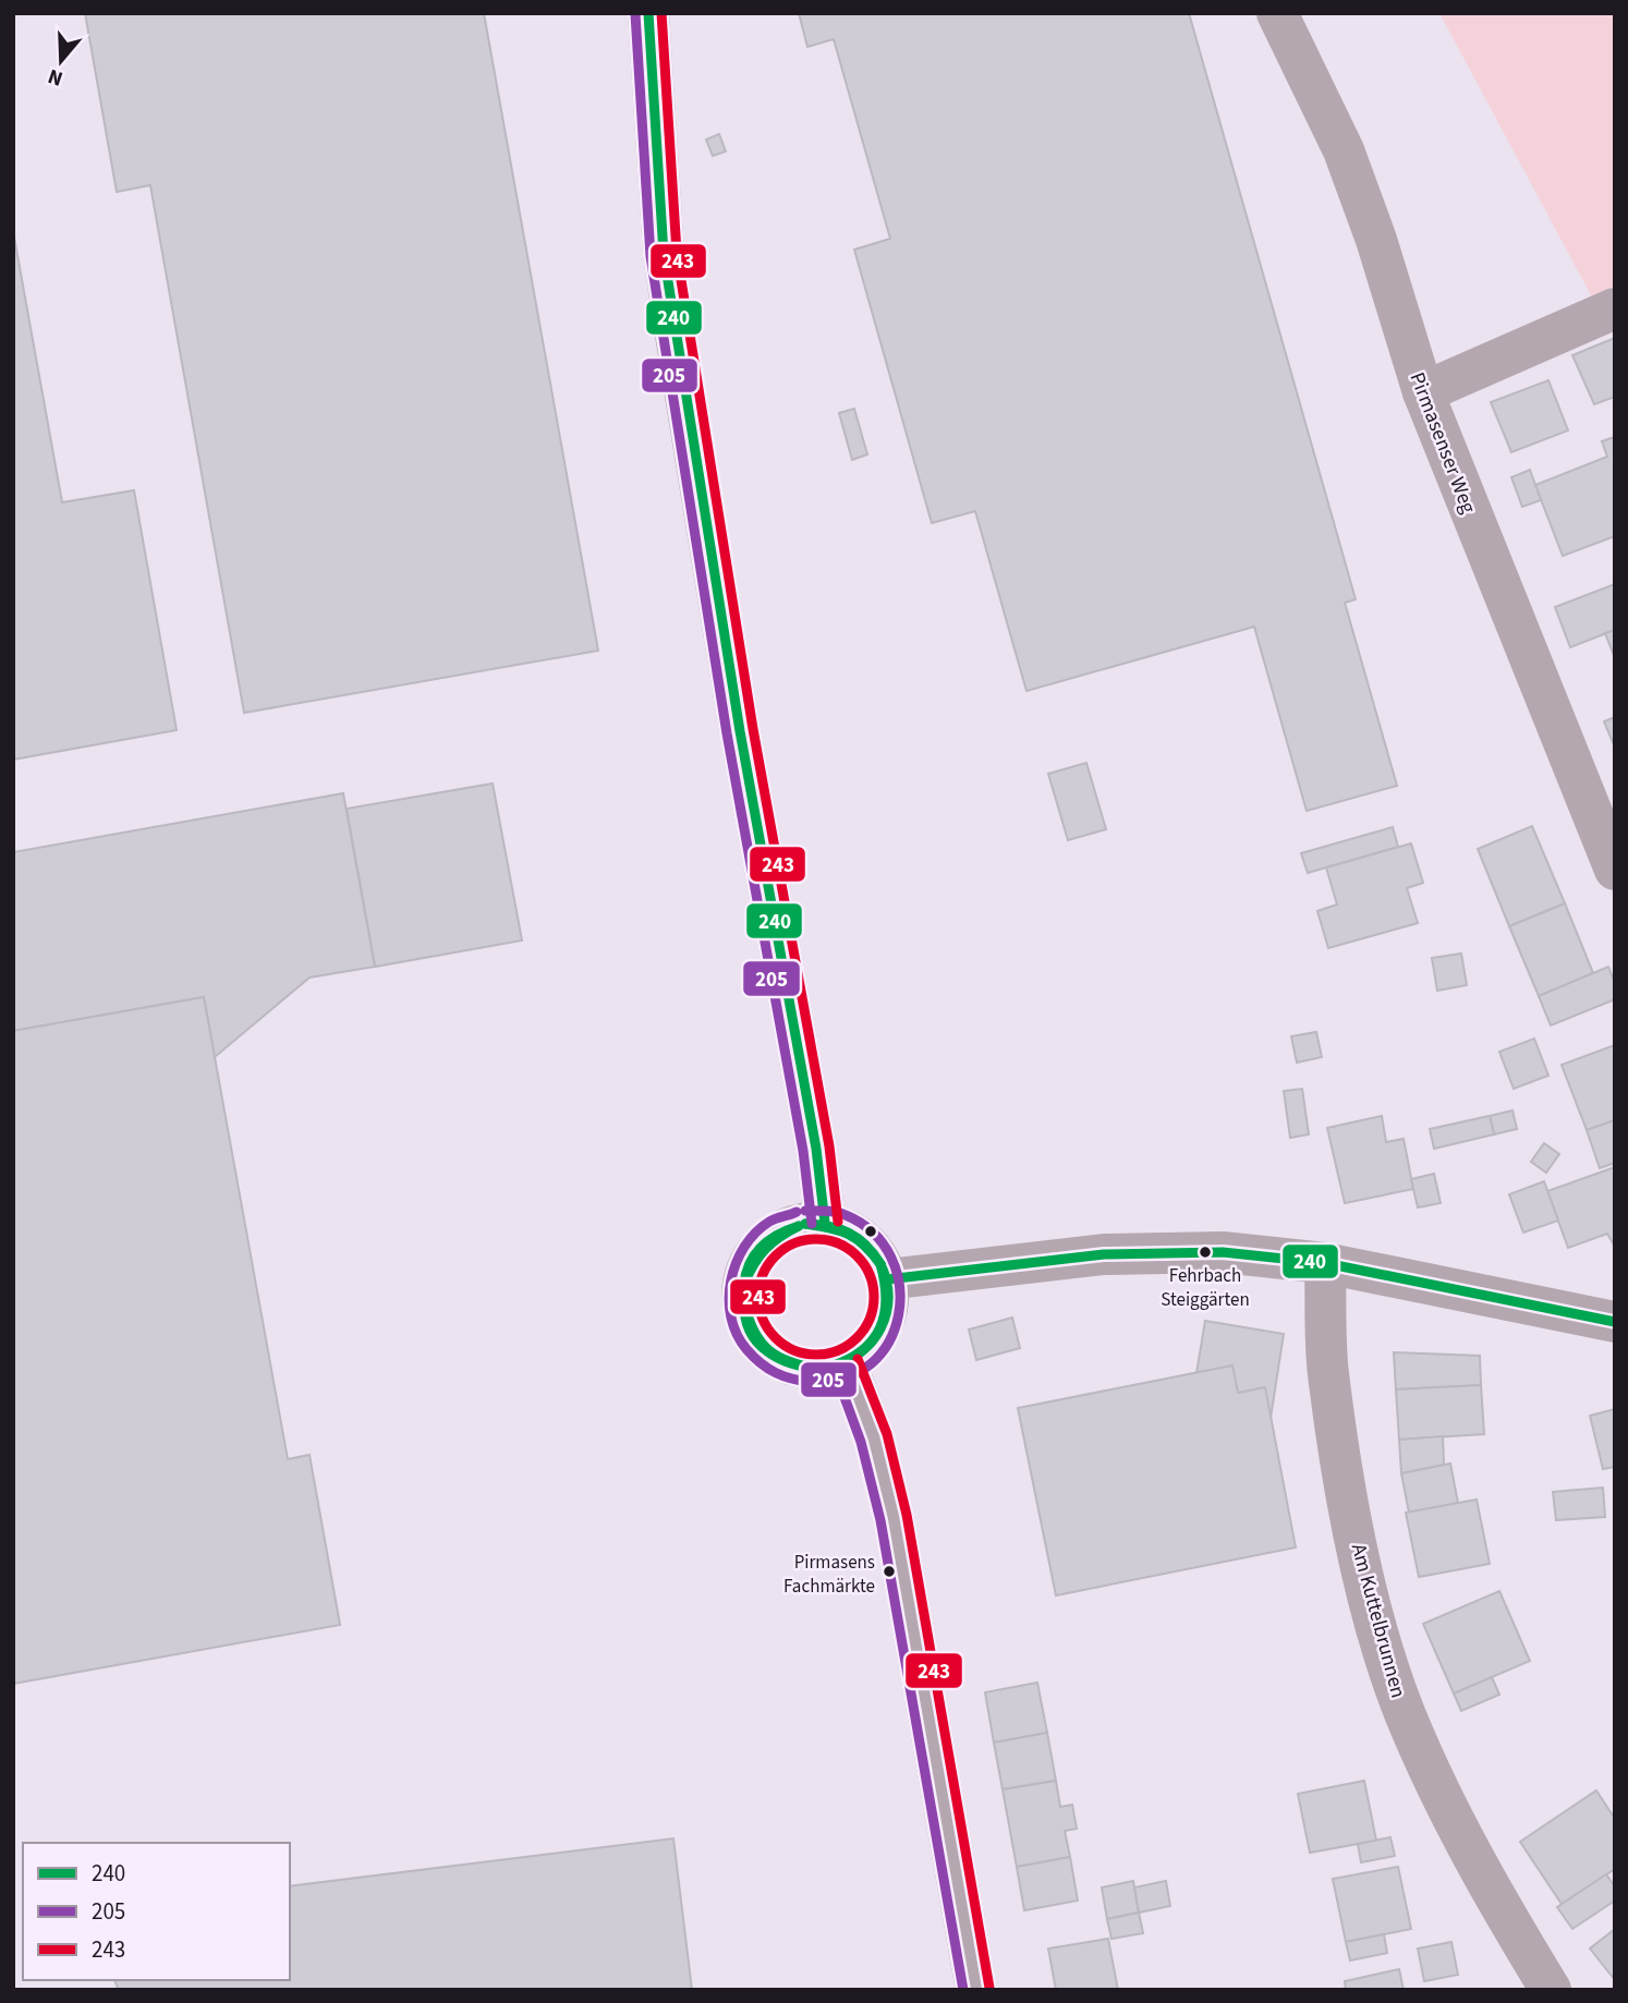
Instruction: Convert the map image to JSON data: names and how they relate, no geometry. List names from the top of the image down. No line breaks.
{"streets":{"street":["Pirmasenser Weg","Am Kuttelbrunnen"]},"places":["Fehrbach Steiggärten","Pirmasens Fachmärkte"],"lines":["transit line 240","transit line 243","transit line 205"],"legend":["240","205","243"],"north":"bottom"}
